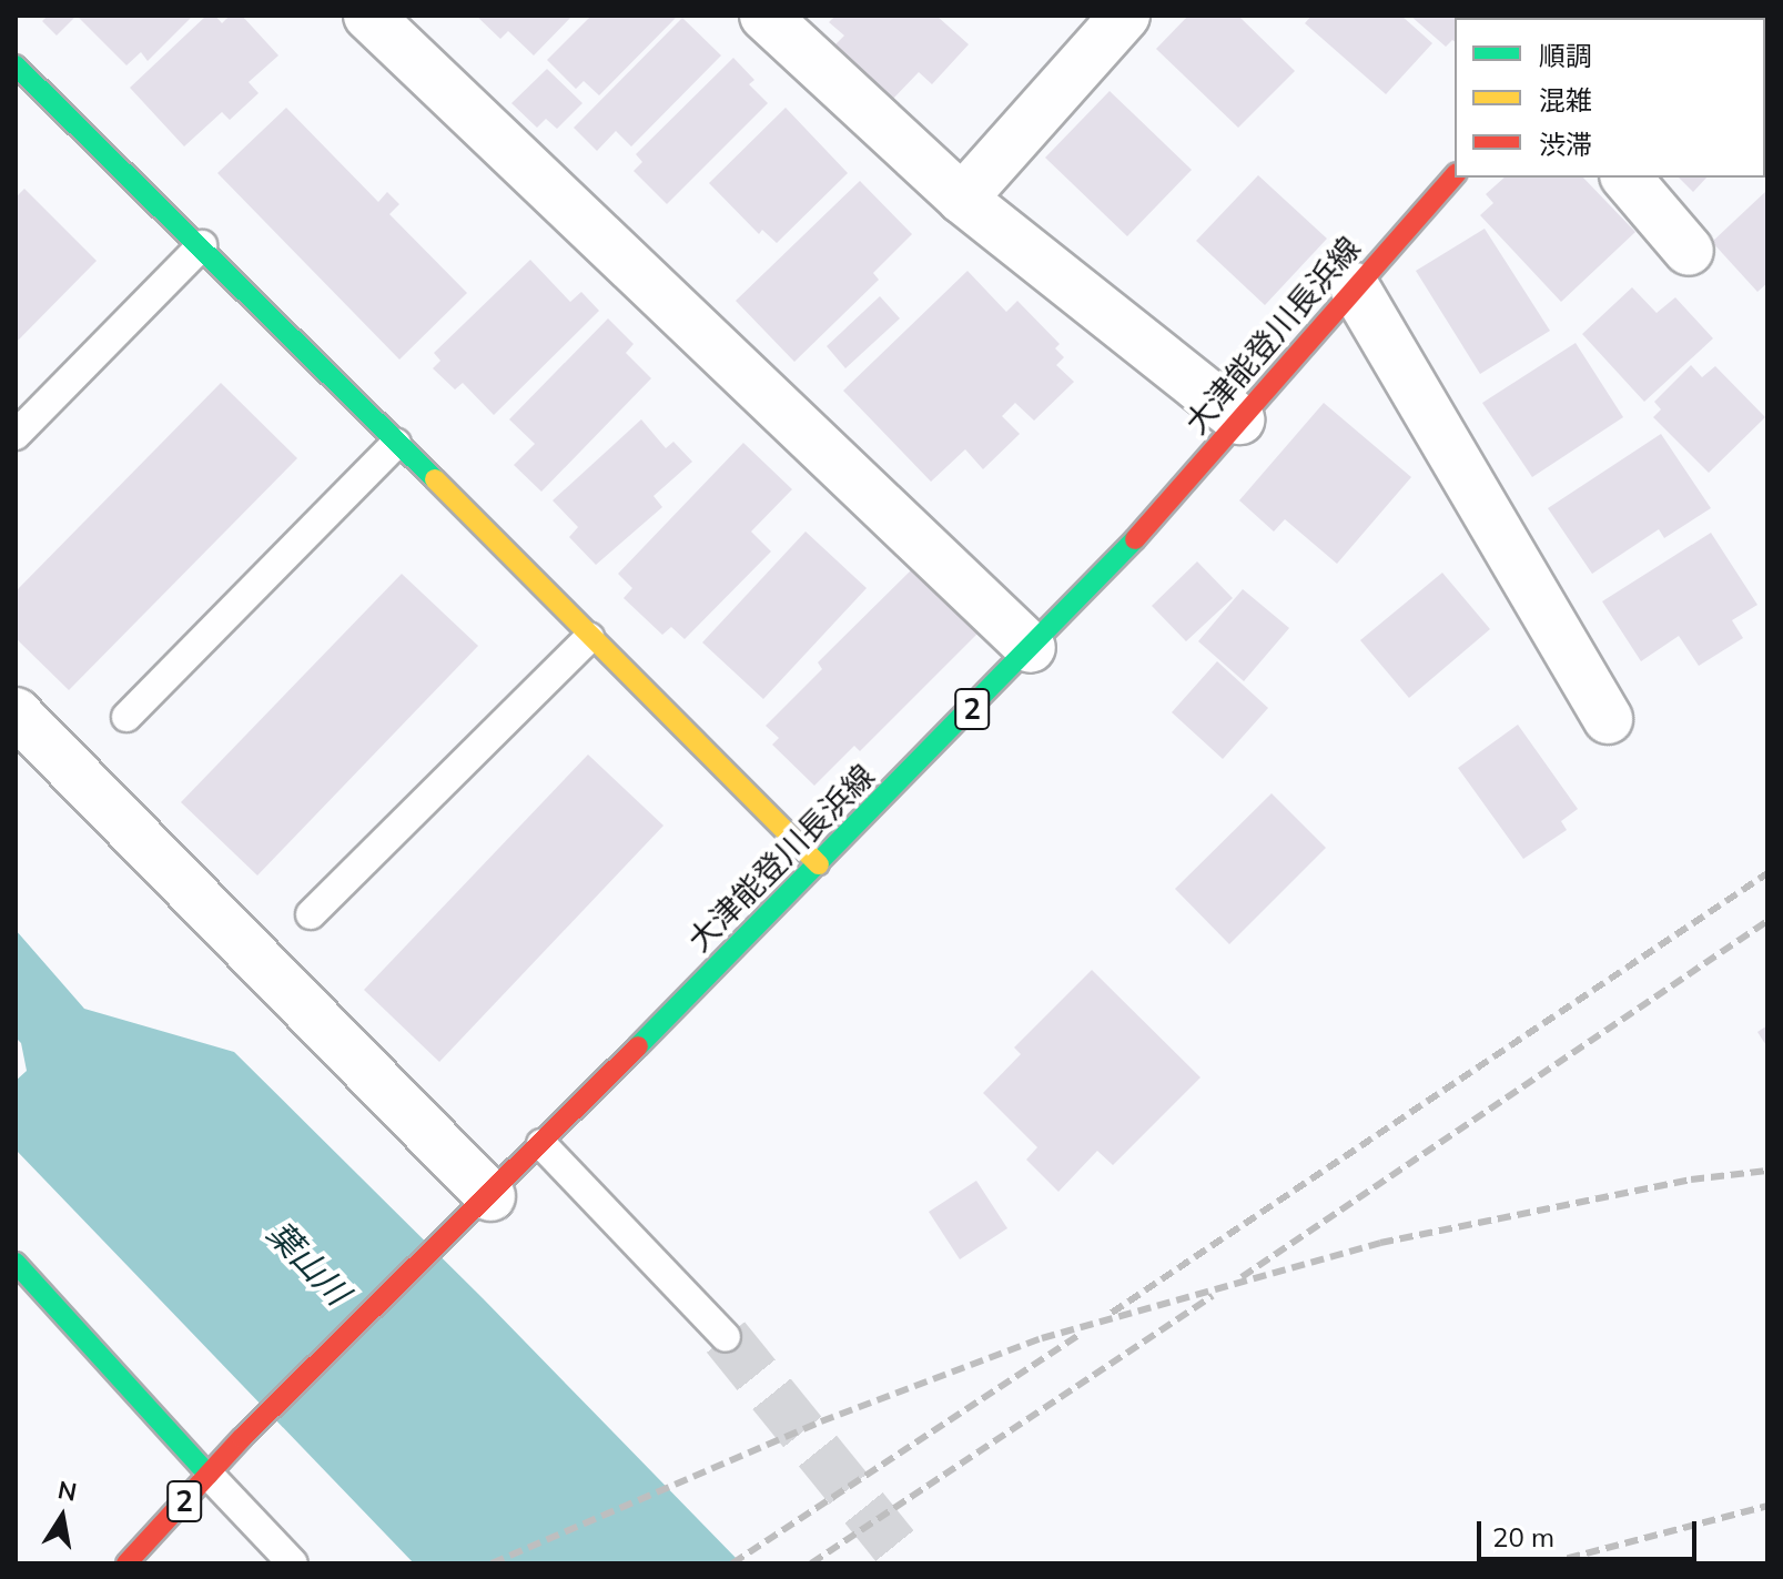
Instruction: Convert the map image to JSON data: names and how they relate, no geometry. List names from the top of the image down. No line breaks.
{"streets":{"main road":["大津能登川長浜線","2"]},"water":["葉山川"],"legend":["順調","混雑","渋滞"],"scale_bar":"20 m","north":"top"}
